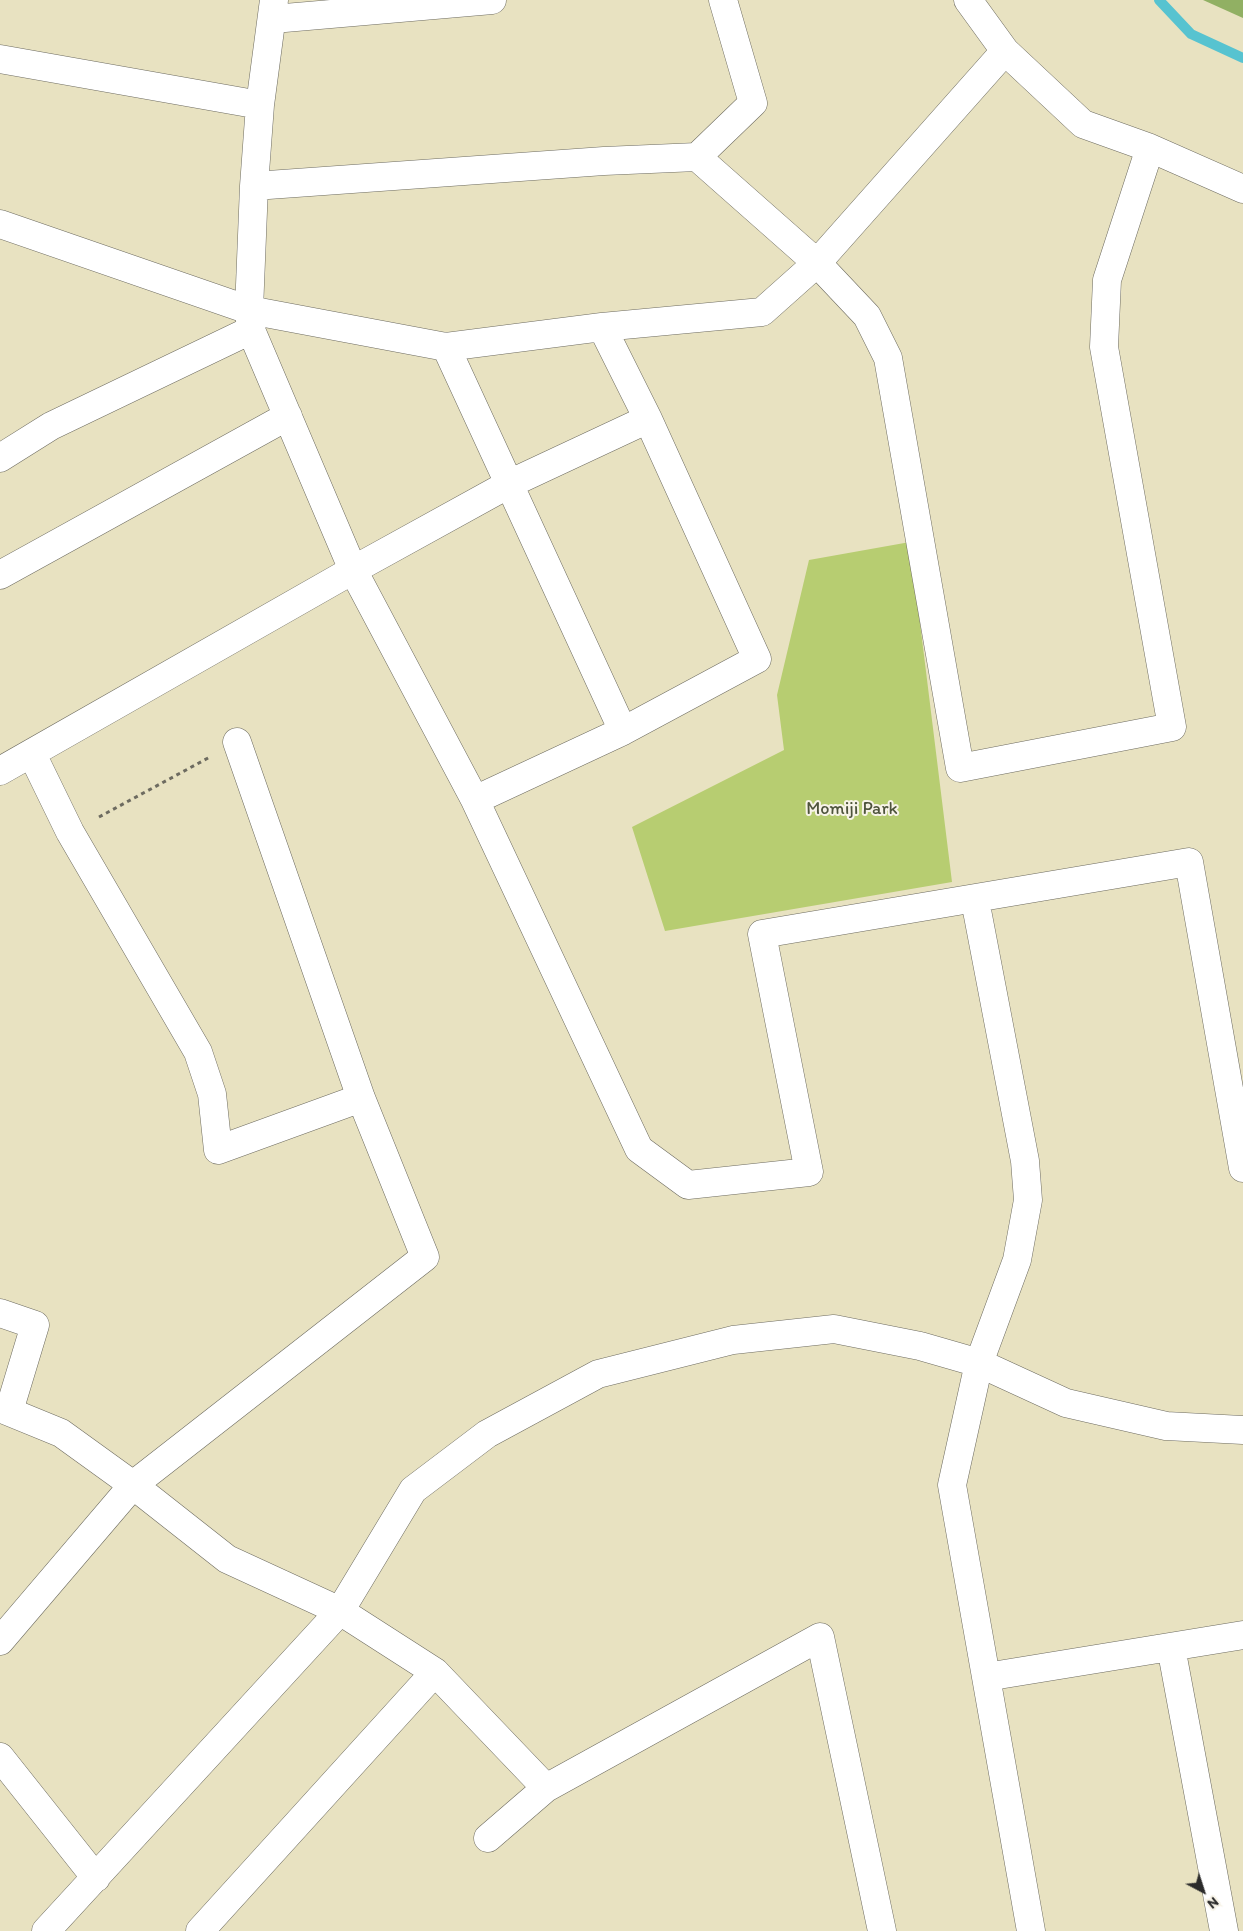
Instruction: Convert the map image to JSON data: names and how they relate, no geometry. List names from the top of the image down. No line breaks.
{"parks":["Momiji Park"],"north":"bottom right"}
